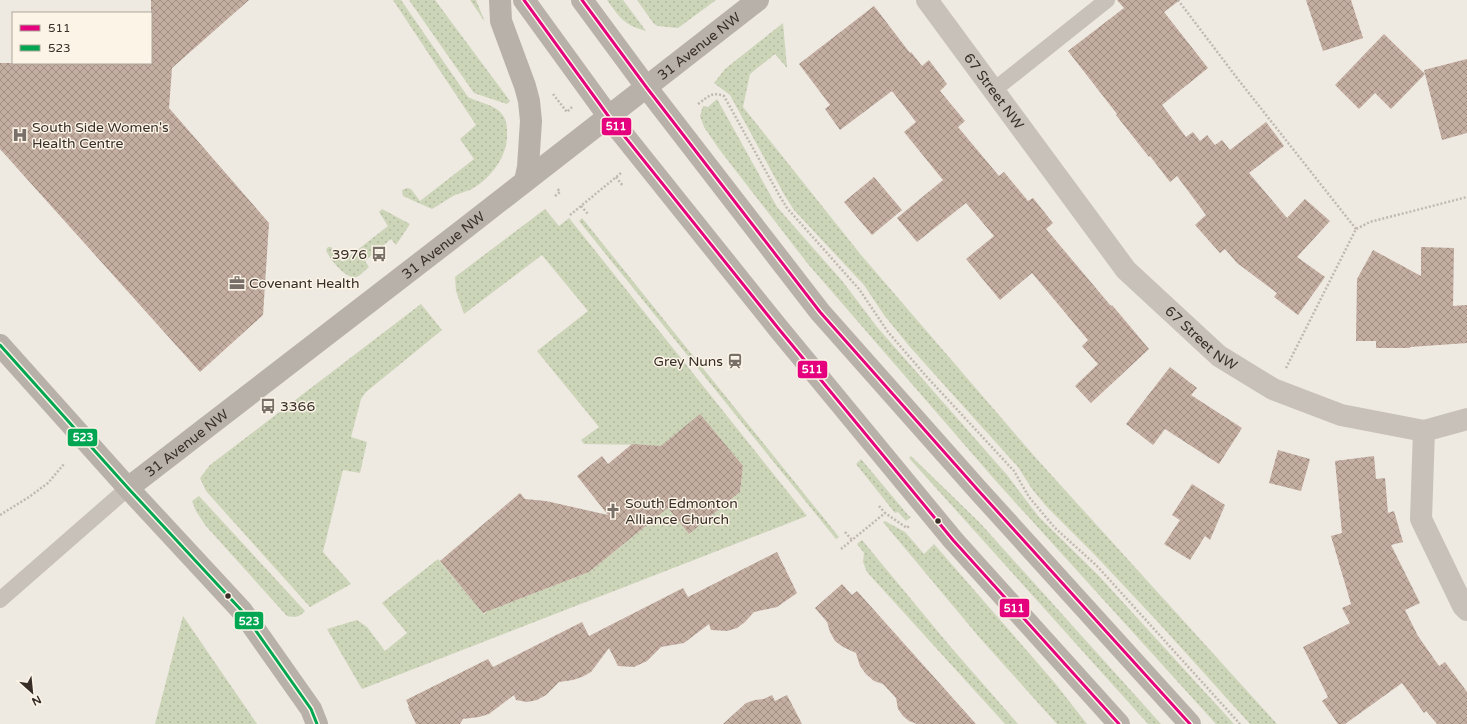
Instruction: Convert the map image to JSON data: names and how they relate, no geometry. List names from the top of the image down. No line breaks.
{"streets":{"main road":["31 Avenue NW"],"street":["67 Street NW"]},"places":{"hospital":["South Side Women's Health Centre"],"bus stop":["3976","3366"],"office":["Covenant Health"],"station":["Grey Nuns"],"church":["South Edmonton Alliance Church"]},"lines":["transit line 511","transit line 523"],"legend":["511","523"],"north":"bottom right"}
